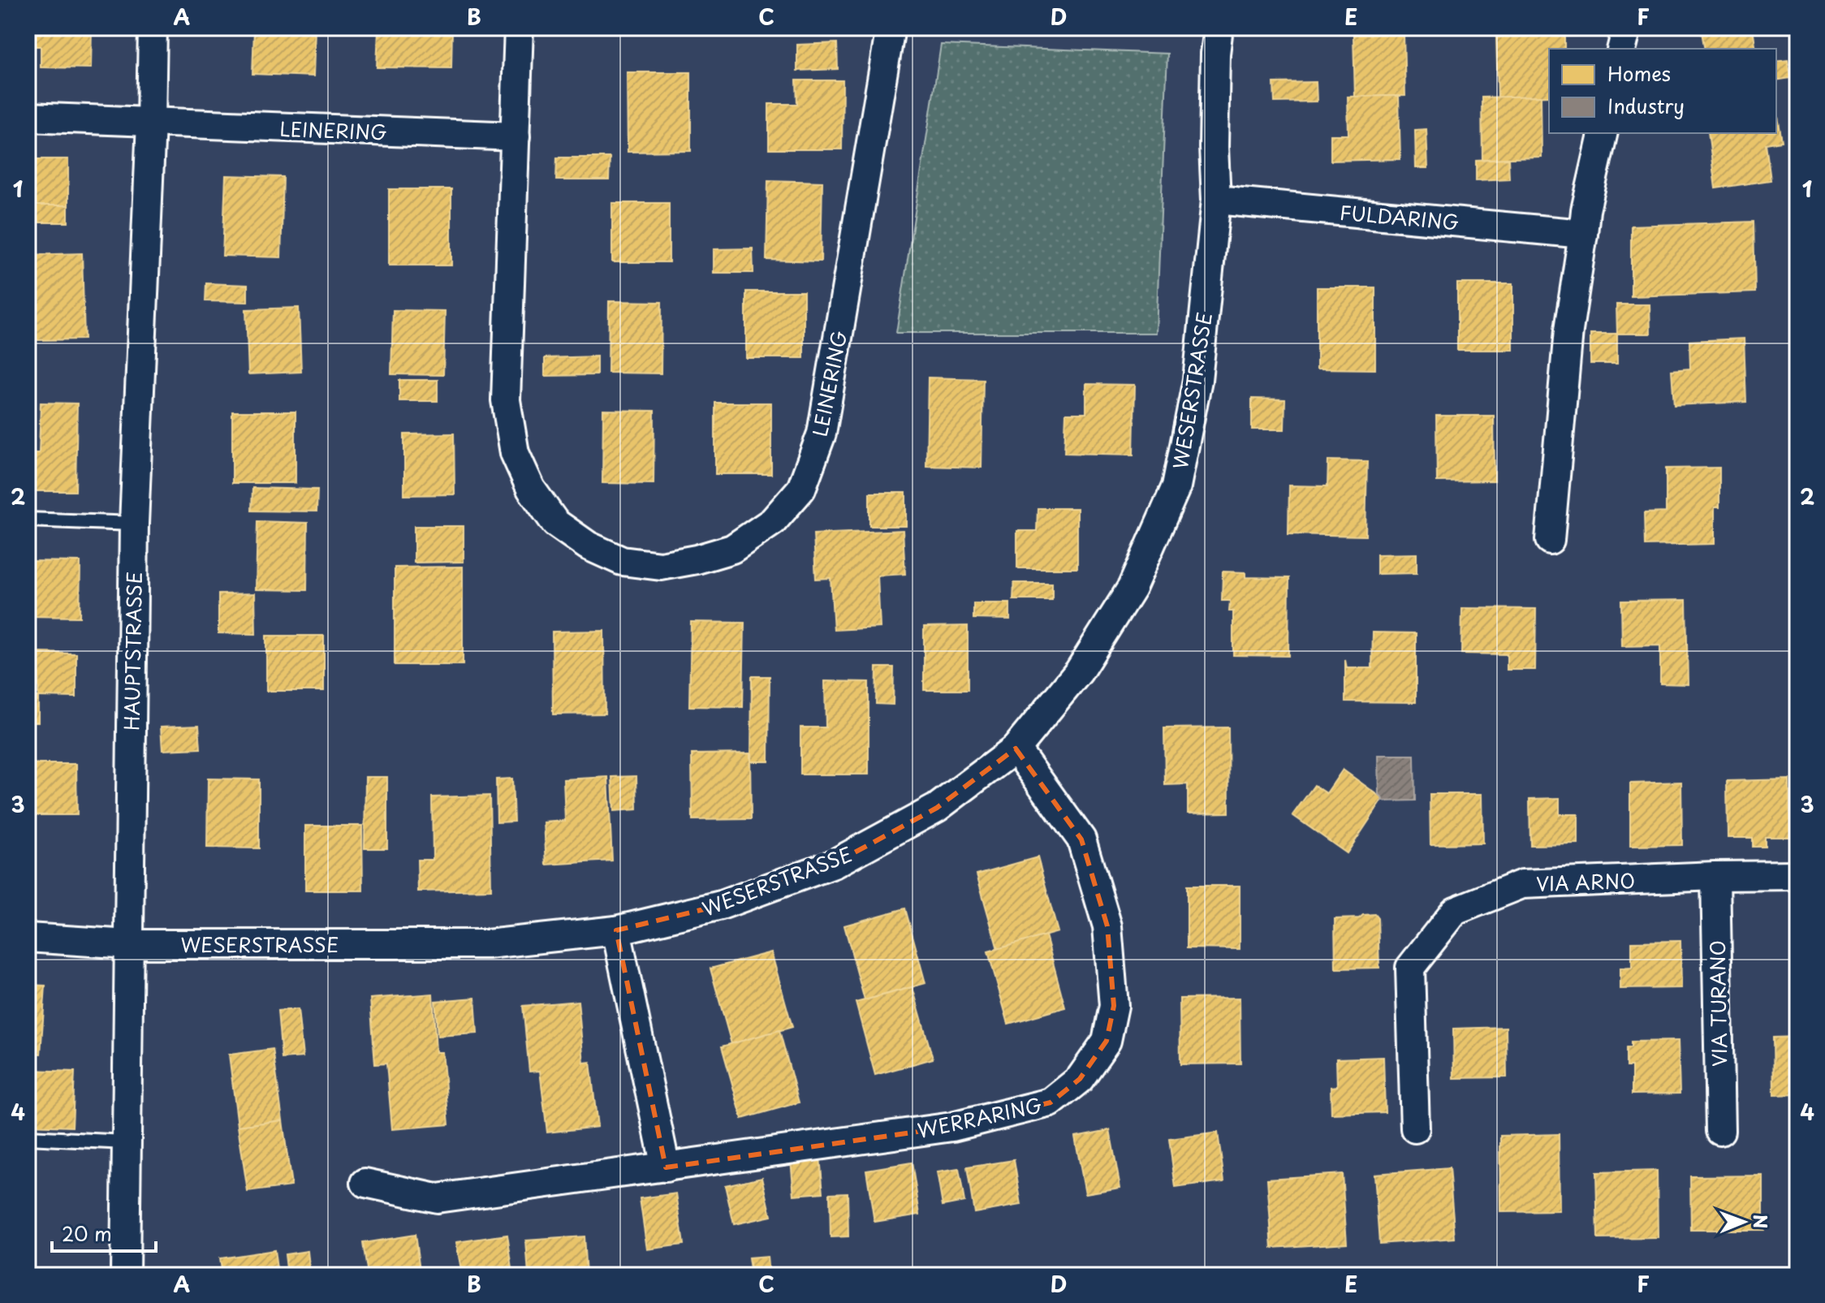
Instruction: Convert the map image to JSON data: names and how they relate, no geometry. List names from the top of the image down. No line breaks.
{"streets":{"street":["LEINERING","FULDARING","WESERSTRASSE","HAUPTSTRASSE","VIA ARNO","VIA TURANO","WERRARING"]},"crossings":[["LEINERING","HAUPTSTRASSE"],["FULDARING","WESERSTRASSE"],["WESERSTRASSE","HAUPTSTRASSE"],["WESERSTRASSE","WERRARING"],["VIA ARNO","VIA TURANO"]],"legend":["Homes","Industry"],"scale_bar":"20 m","north":"right","grid":{"columns":["A","B","C","D","E","F"],"rows":["1","2","3","4"]}}
